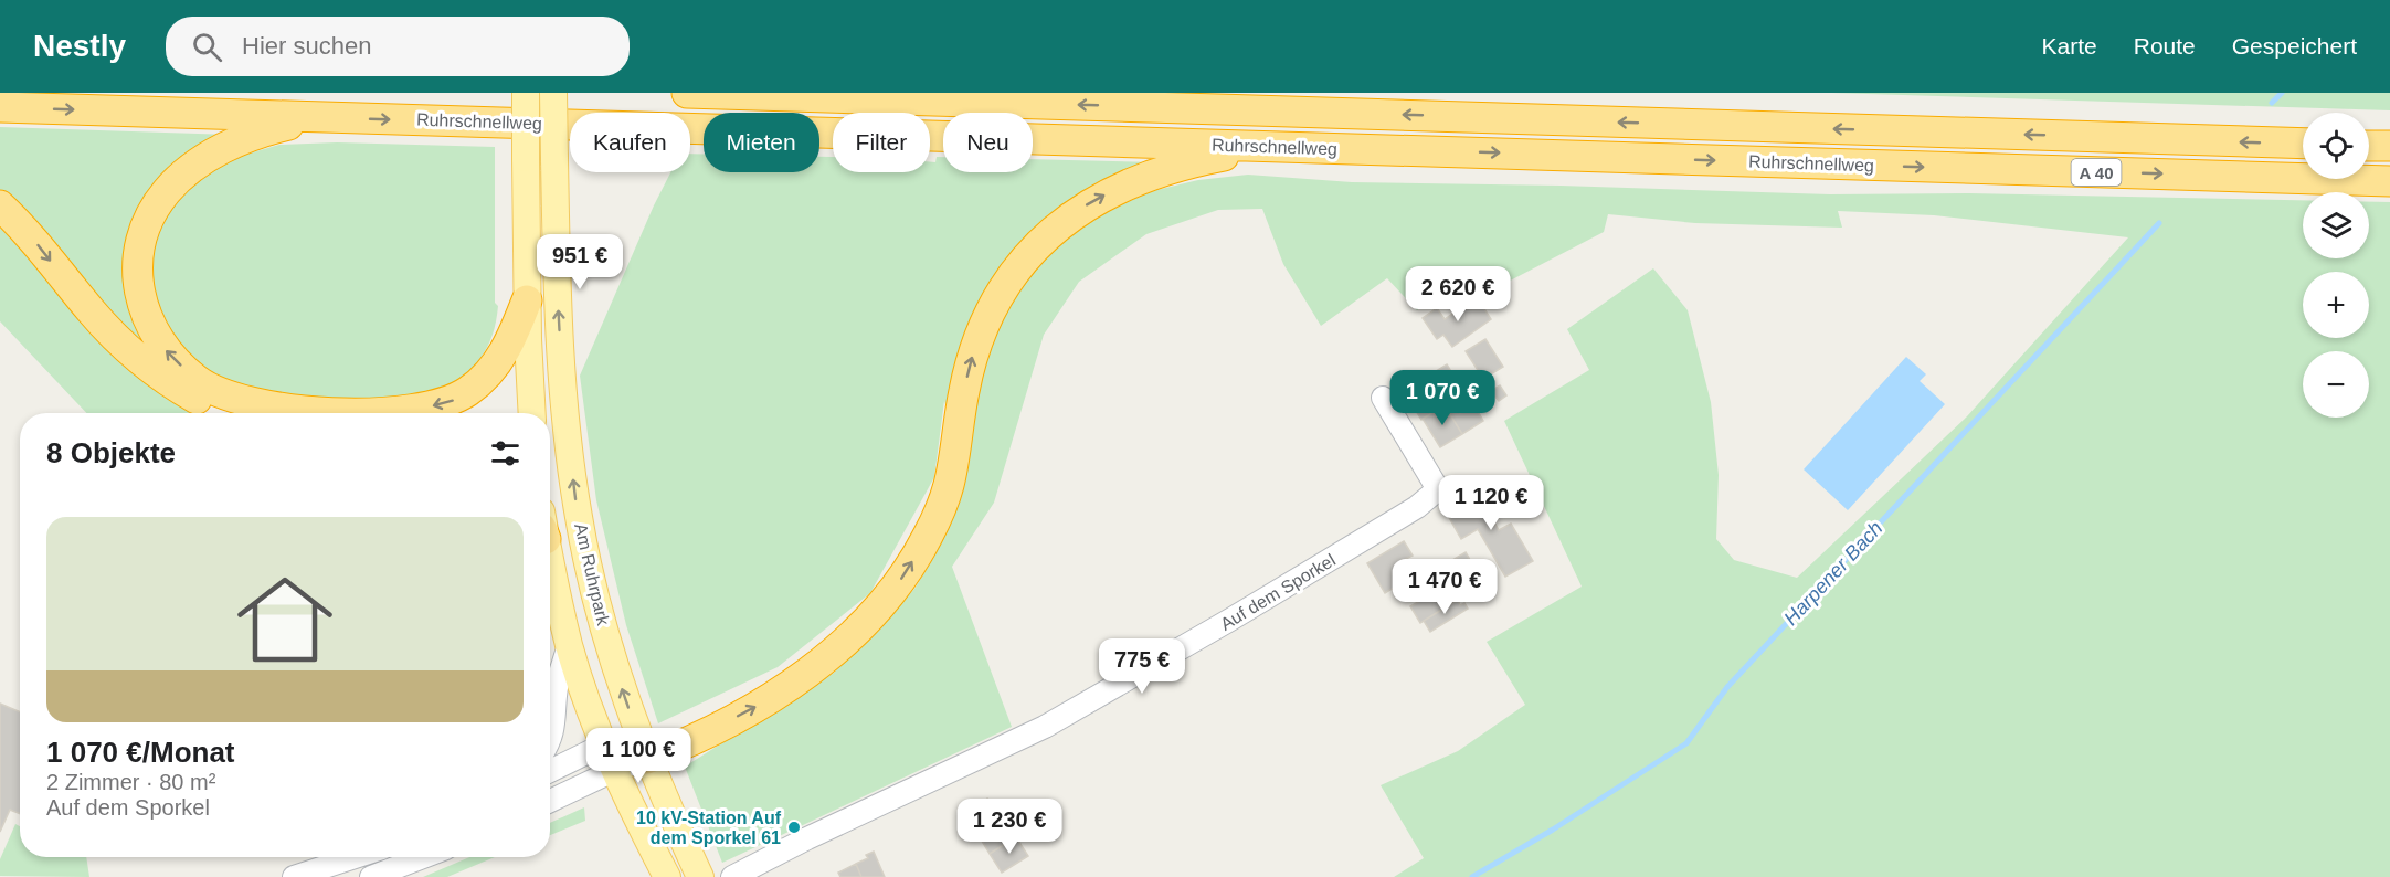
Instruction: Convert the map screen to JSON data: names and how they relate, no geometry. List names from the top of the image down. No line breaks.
{"streets":{"highway":["Ruhrschnellweg","A 40"],"main road":["Am Ruhrpark"],"street":["Auf dem Sporkel"]},"water":["Harpener Bach"],"places":["10 kV-Station Auf dem Sporkel 61"],"page":{"header":"Nestly","search":"Hier suchen","nav":["Karte","Route","Gespeichert"],"map_buttons":["+","−"],"chip":["Kaufen","Mieten","Filter","Neu"],"price":["951 €","2 620 €","1 070 €","1 120 €","1 470 €","775 €","1 100 €","1 230 €"],"heading":"8 Objekte","list":[{"name":"1 070 €/Monat","note":"2 Zimmer · 80 m² · Auf dem Sporkel"}]}}
